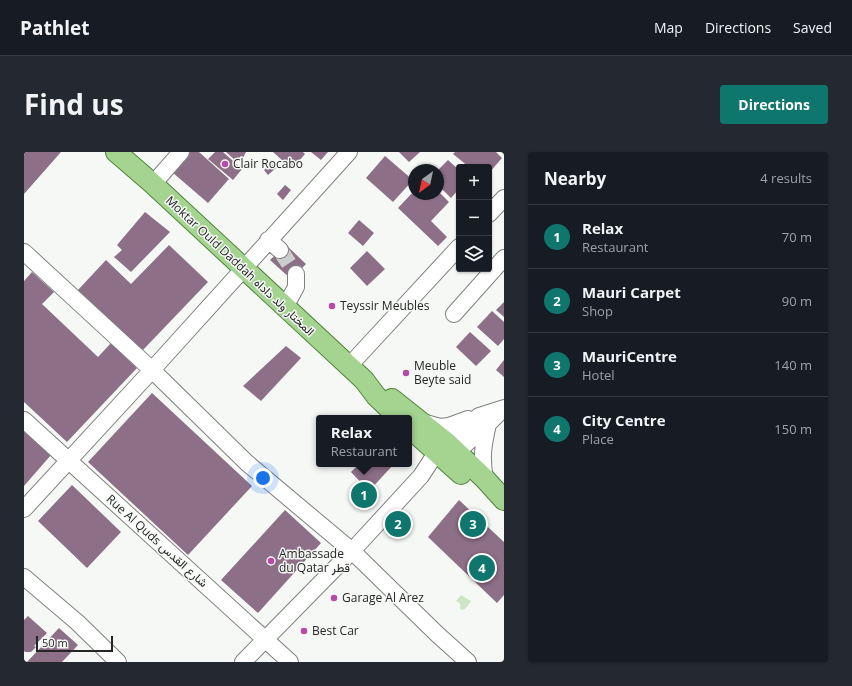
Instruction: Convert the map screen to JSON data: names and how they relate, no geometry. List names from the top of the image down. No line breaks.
{"streets":{"main road":["Moktar Ould Daddah المختار ولد داداه"],"street":["Rue Al Quds شارع القدس"]},"places":["Clair Rocabo","Teyssir Meubles","Meuble Beyte said","Ambassade du Qatar قطر","Garage Al Arez","Best Car"],"scale_bar":"50 m","north":"bottom left","page":{"header":"Pathlet","nav":["Map","Directions","Saved"],"title":"Find us","buttons":"Directions","heading":["Nearby","4 results"],"map_buttons":["+","−"],"list":[{"mark":"1","name":"Relax","note":"Restaurant","value":"70 m"},{"mark":"2","name":"Mauri Carpet","note":"Shop","value":"90 m"},{"mark":"3","name":"MauriCentre","note":"Hotel","value":"140 m"},{"mark":"4","name":"City Centre","note":"Place","value":"150 m"}],"popup":["Relax","Restaurant"],"pins":["1","2","3","4"],"scale":"50 m"}}
